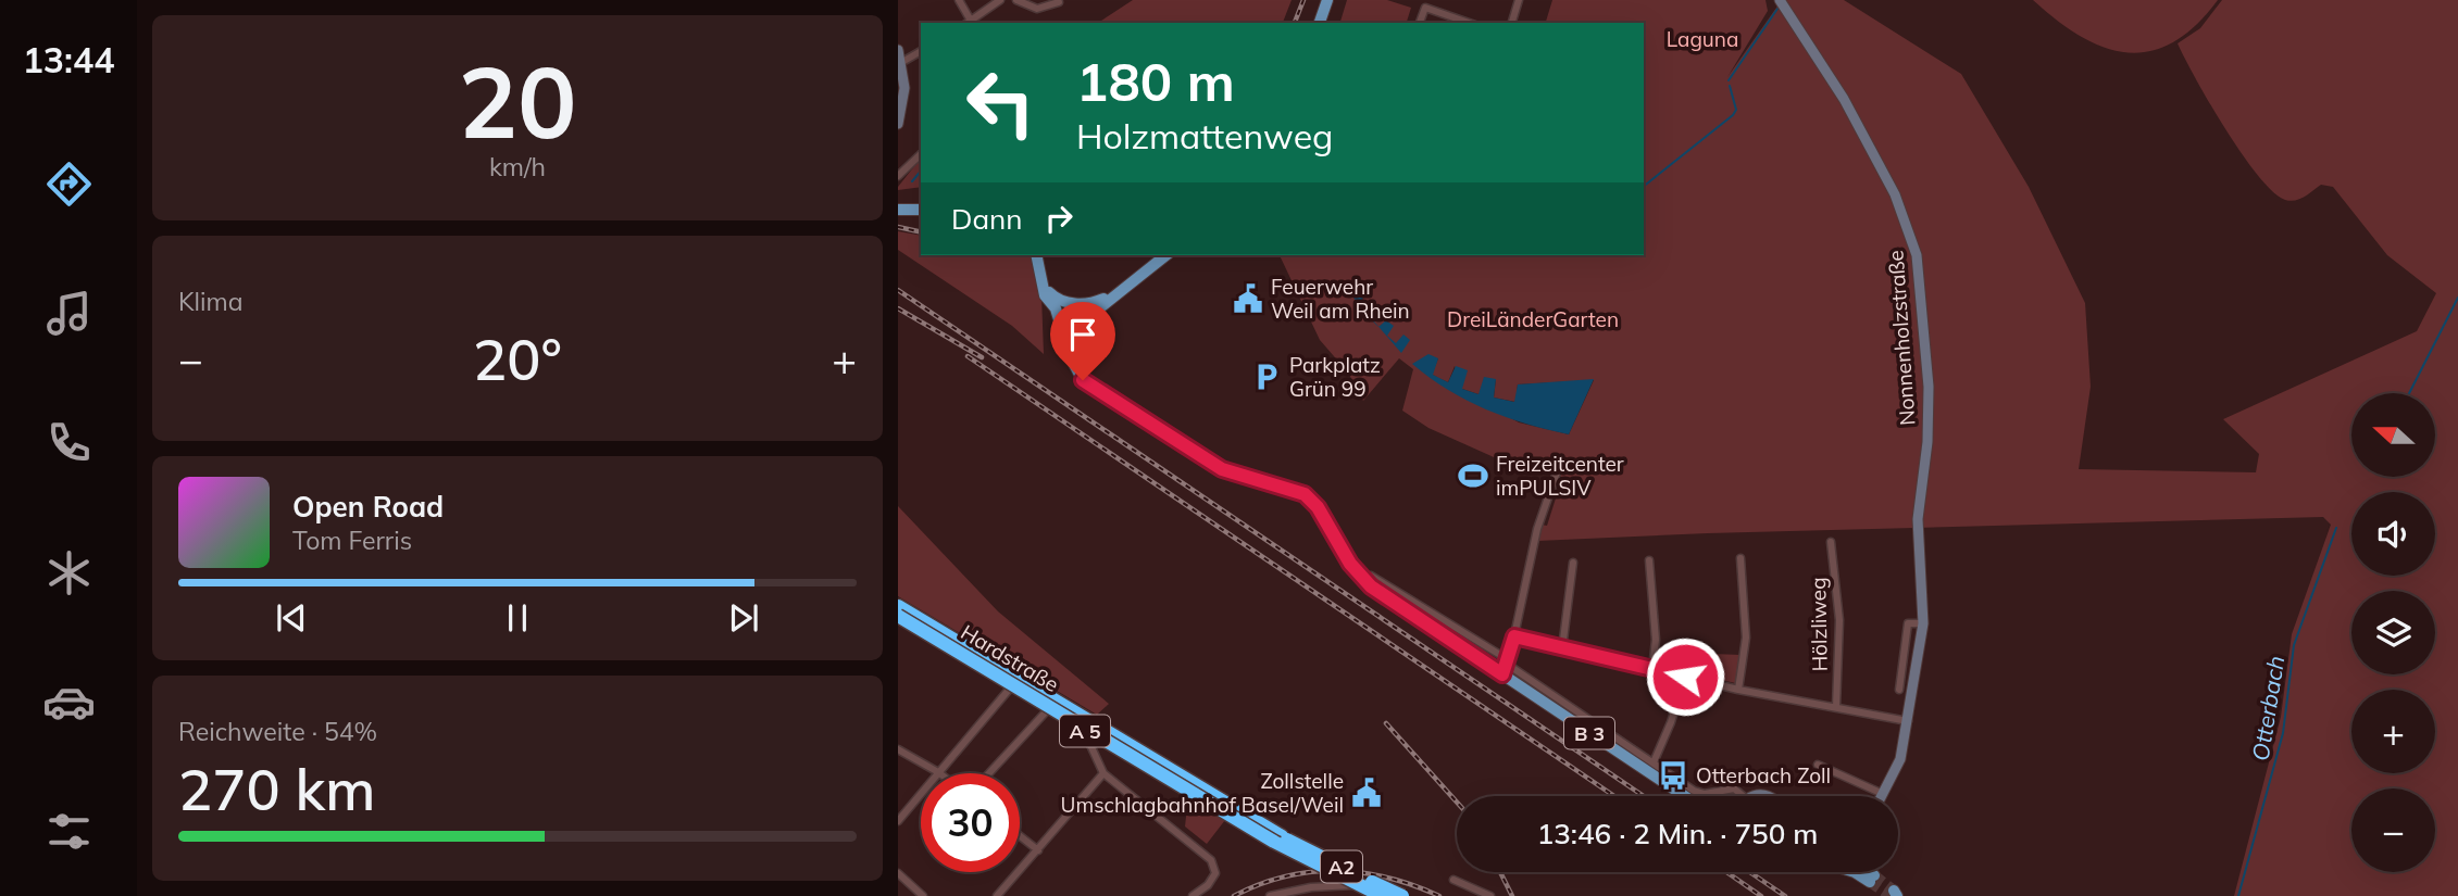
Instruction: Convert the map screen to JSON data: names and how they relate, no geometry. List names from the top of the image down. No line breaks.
{"streets":{"highway":["A 5","A2"],"main road":["B 3"],"street":["Nonnenholzstraße","Hölzliweg","Hardstraße"]},"crossings":[["Hardstraße","A 5"],["A 5","A2"]],"water":["Otterbach"],"parks":["Laguna","DreiLänderGarten"],"places":{"public building":["Feuerwehr Weil am Rhein","Zollstelle Umschlagbahnhof Basel/Weil"],"parking":["Parkplatz Grün 99"],"sports":["Freizeitcenter imPULSIV"],"bus stop":["Otterbach Zoll"]},"north":"left","page":{"tabs":"13:44","tile":[["20","km/h"],"Klima",["Reichweite · 54%","270 km"]],"turn":["180 m","Holzmattenweg"],"then":"Dann","heat":["−","20°","+"],"map_buttons":["+","−"],"song":["Open Road","Tom Ferris"],"limit":"30","trip":"13:46 · 2 Min. · 750 m"}}
